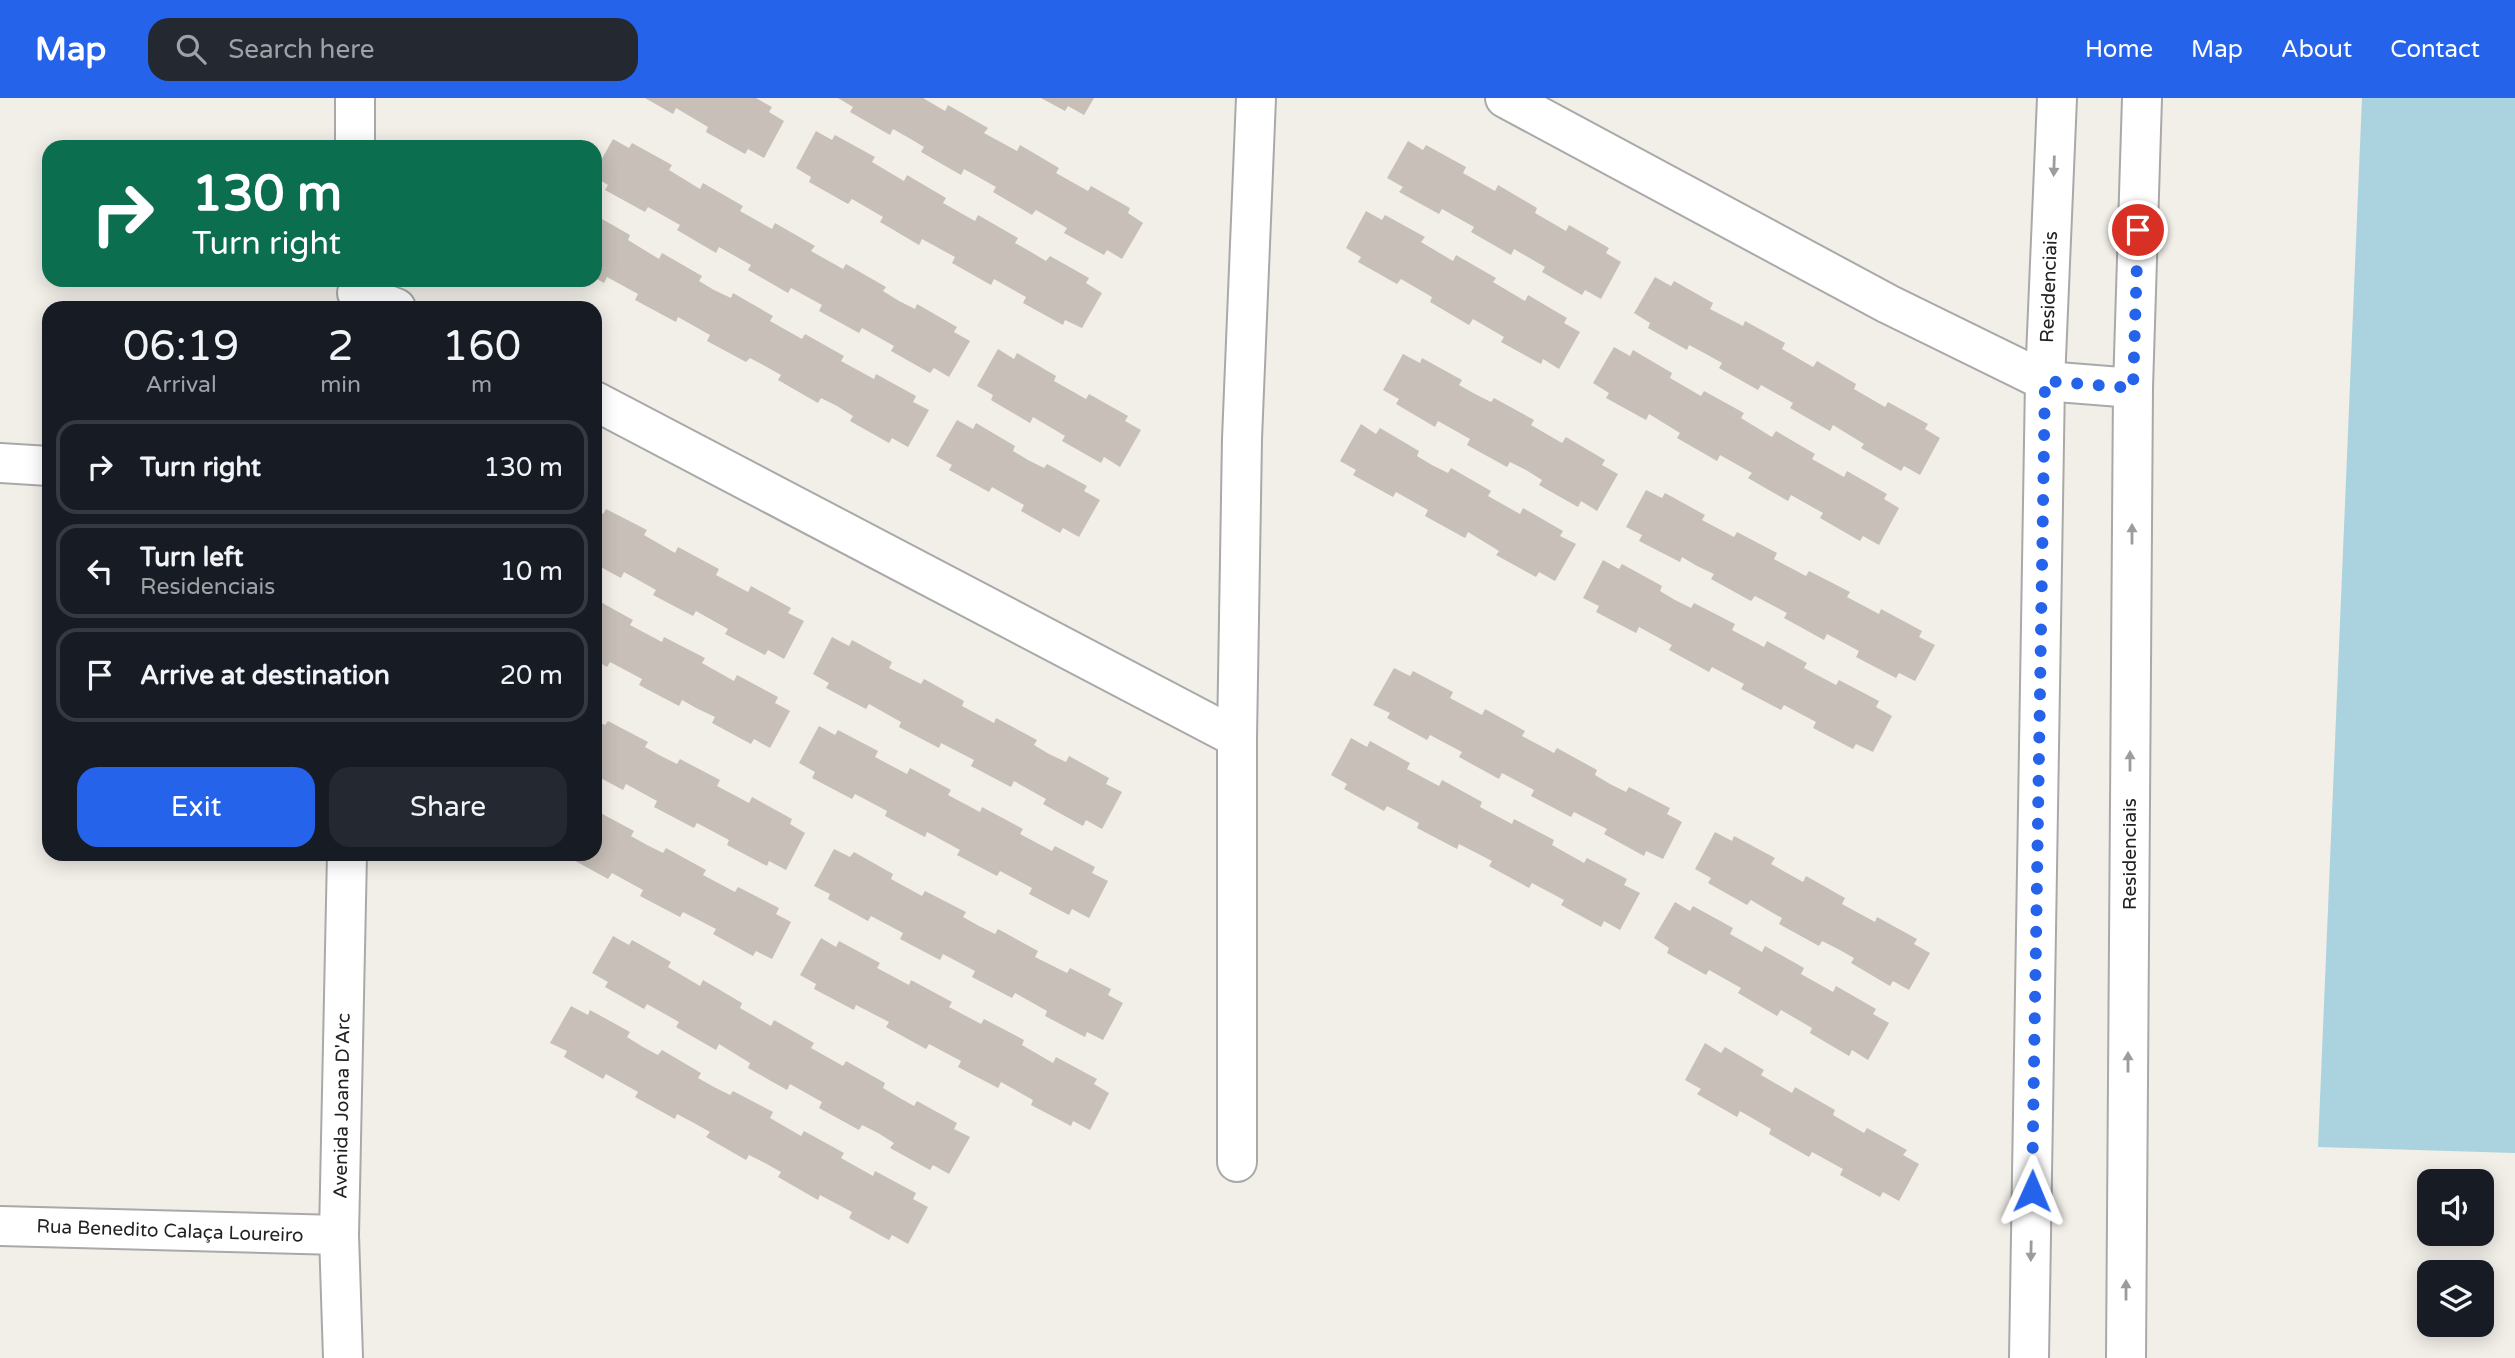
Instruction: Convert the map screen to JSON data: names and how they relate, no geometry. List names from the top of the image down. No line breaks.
{"streets":{"street":["Residenciais","Avenida Joana D'Arc","Rua Benedito Calaça Loureiro"]},"crossings":[["Avenida Joana D'Arc","Rua Benedito Calaça Loureiro"]],"page":{"header":"Map","search":"Search here","nav":["Home","Map","About","Contact"],"turn":["130 m","Turn right"],"eta":["06:19","Arrival","2","min","160","m"],"list":[{"name":"Turn right","value":"130 m"},{"name":"Turn left","note":"Residenciais","value":"10 m"},{"name":"Arrive at destination","value":"20 m"}],"buttons":["Exit","Share"]}}
